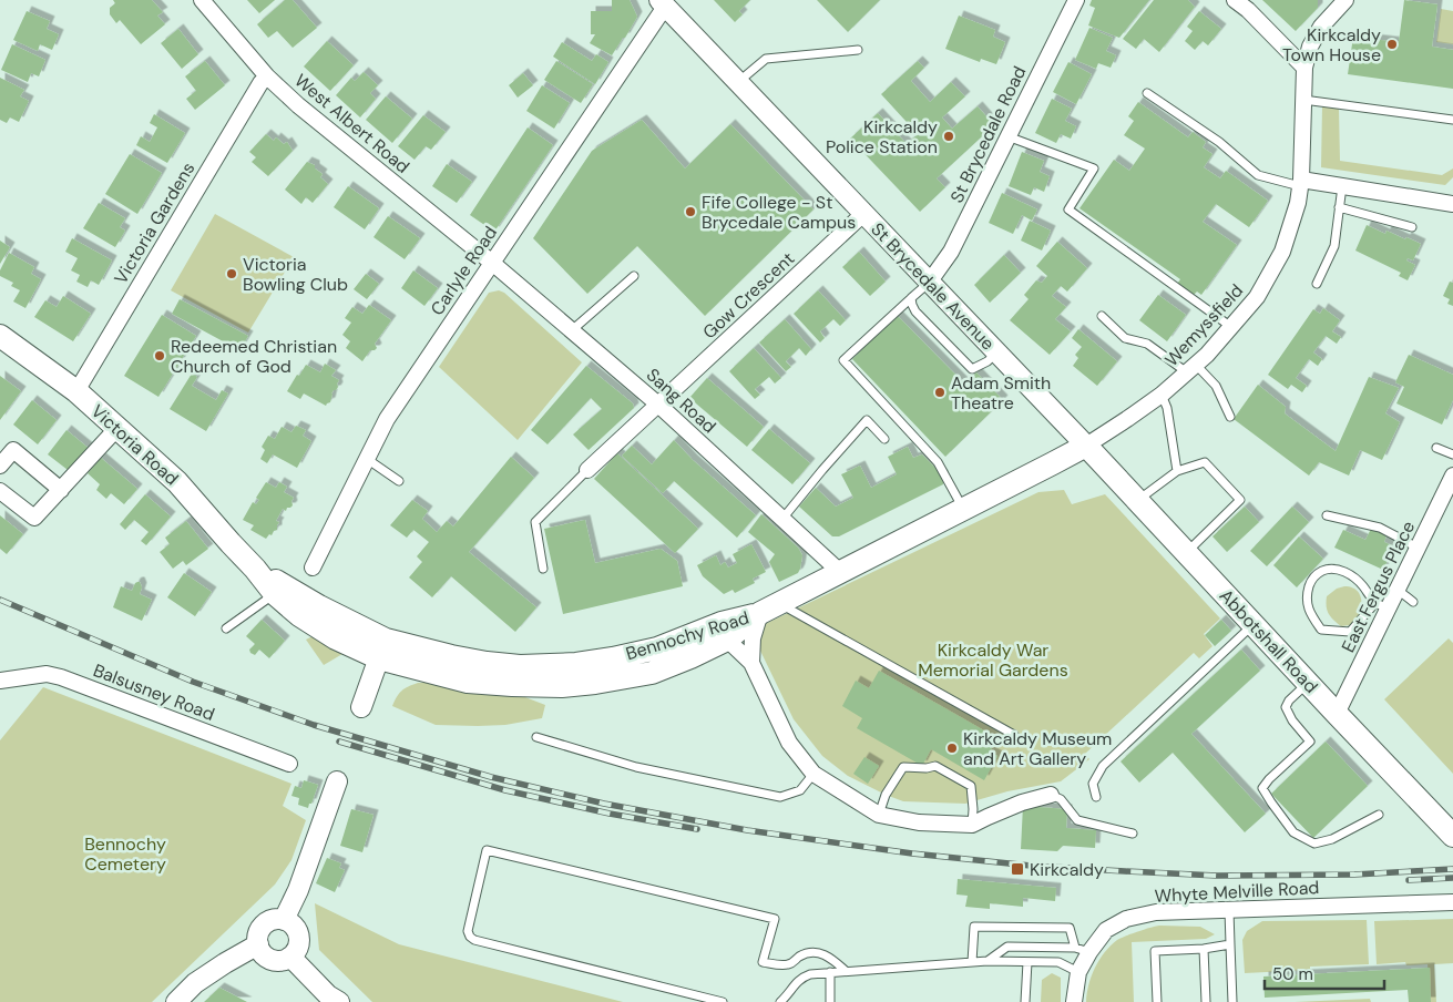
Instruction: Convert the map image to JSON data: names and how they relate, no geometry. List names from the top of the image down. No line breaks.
{"streets":{"main road":["Victoria Road","Bennochy Road","Abbotshall Road"],"street":["West Albert Road","St Brycedale Road","Victoria Gardens","Carlyle Road","St Brycedale Avenue","Gow Crescent","Wemyssfield","Sang Road","East Fergus Place","Balsusney Road","Whyte Melville Road"]},"crossings":[["West Albert Road","Victoria Gardens"],["West Albert Road","Carlyle Road"],["West Albert Road","Sang Road"],["St Brycedale Road","St Brycedale Avenue"],["Victoria Gardens","Victoria Road"],["Carlyle Road","St Brycedale Avenue"],["Carlyle Road","Sang Road"],["St Brycedale Avenue","Gow Crescent"],["St Brycedale Avenue","Wemyssfield"],["St Brycedale Avenue","Bennochy Road"],["St Brycedale Avenue","Abbotshall Road"],["Gow Crescent","Sang Road"],["Wemyssfield","Bennochy Road"],["Wemyssfield","Abbotshall Road"],["Sang Road","Bennochy Road"],["Victoria Road","Bennochy Road"],["East Fergus Place","Abbotshall Road"],["Bennochy Road","Abbotshall Road"]],"parks":["Kirkcaldy War Memorial Gardens","Bennochy Cemetery"],"places":{"other":["Kirkcaldy Town House","Kirkcaldy Police Station","Fife College - St Brycedale Campus","Victoria Bowling Club","Redeemed Christian Church of God","Adam Smith Theatre","Kirkcaldy Museum and Art Gallery"],"transit":["Kirkcaldy"]},"scale_bar":"50 m"}
